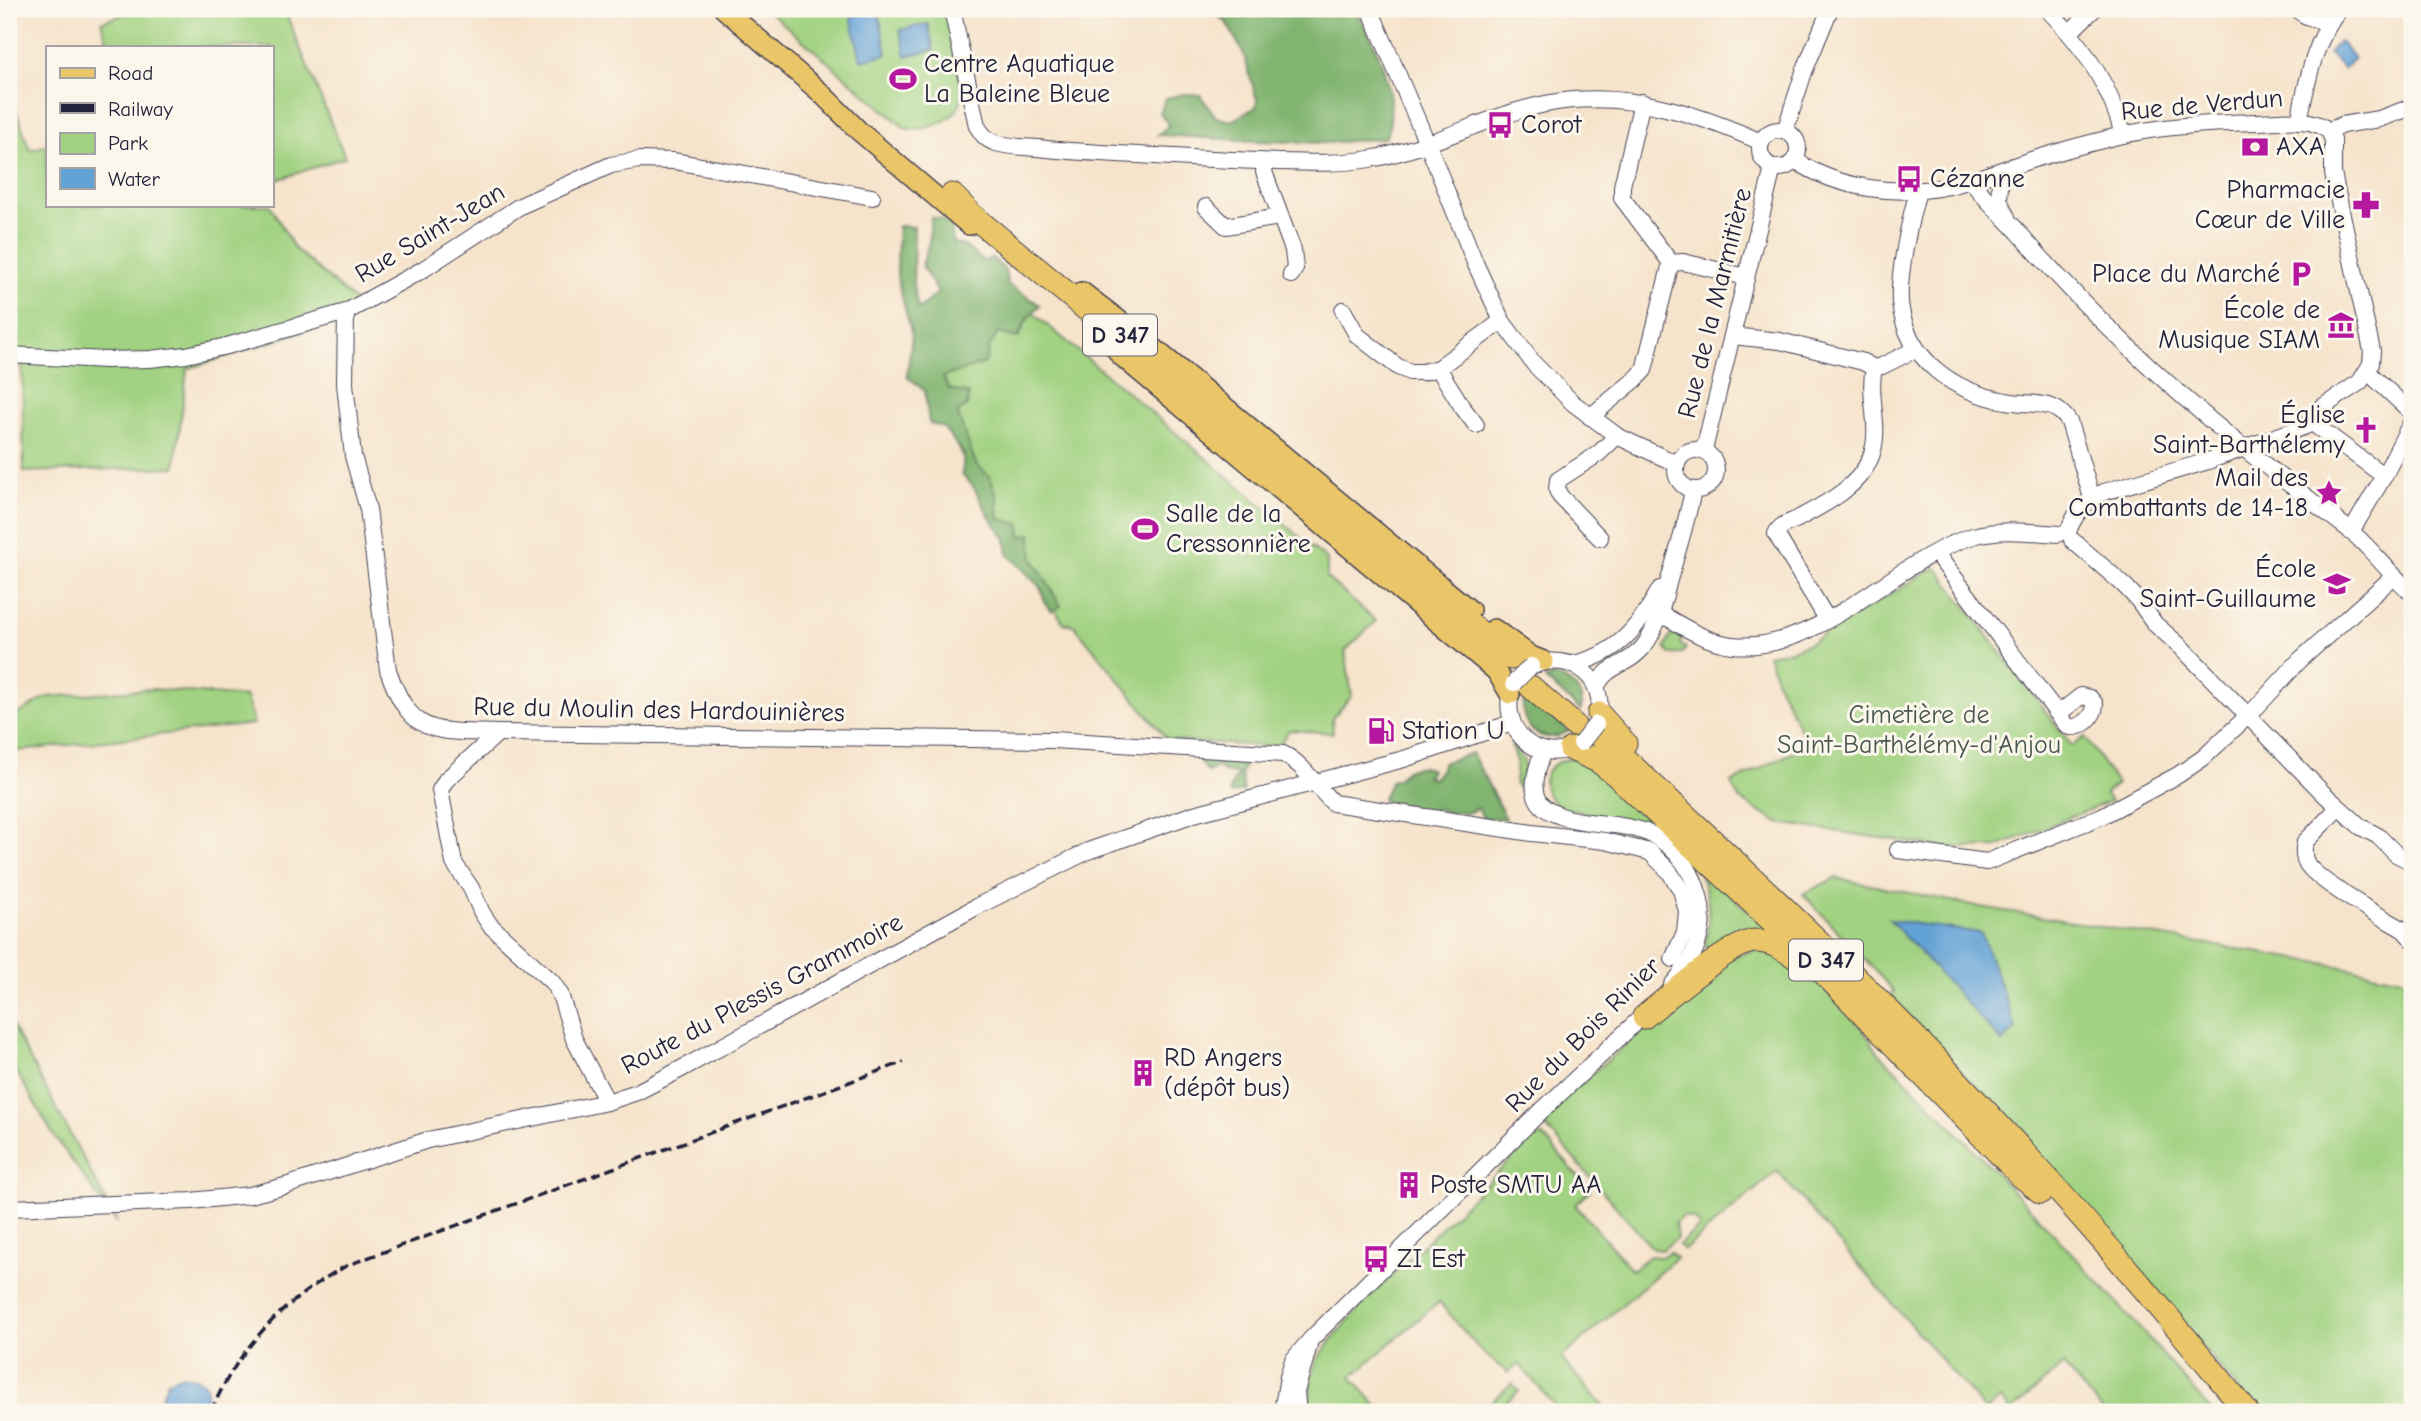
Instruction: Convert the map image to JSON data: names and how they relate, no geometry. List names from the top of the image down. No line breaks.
{"streets":{"highway":["D 347"],"street":["Rue de Verdun","Rue Saint-Jean","Rue de la Marmitière","Rue du Moulin des Hardouinières","Route du Plessis Grammoire","Rue du Bois Rinier"]},"crossings":[["Rue de Verdun","Rue de la Marmitière"],["Rue Saint-Jean","Rue du Moulin des Hardouinières"],["Rue du Moulin des Hardouinières","Route du Plessis Grammoire"]],"parks":["Cimetière de Saint-Barthélémy-d'Anjou"],"places":{"sports":["Centre Aquatique La Baleine Bleue","Salle de la Cressonnière"],"bus stop":["Corot","Cézanne","ZI Est"],"bank":["AXA"],"pharmacy":["Pharmacie Cœur de Ville"],"parking":["Place du Marché"],"museum":["École de Musique SIAM"],"church":["Église Saint-Barthélemy"],"place":["Mail des Combattants de 14-18"],"school or university":["École Saint-Guillaume"],"fuel station":["Station U"],"building":["RD Angers (dépôt bus)","Poste SMTU AA"]},"legend":["Road","Railway","Park","Water"]}
